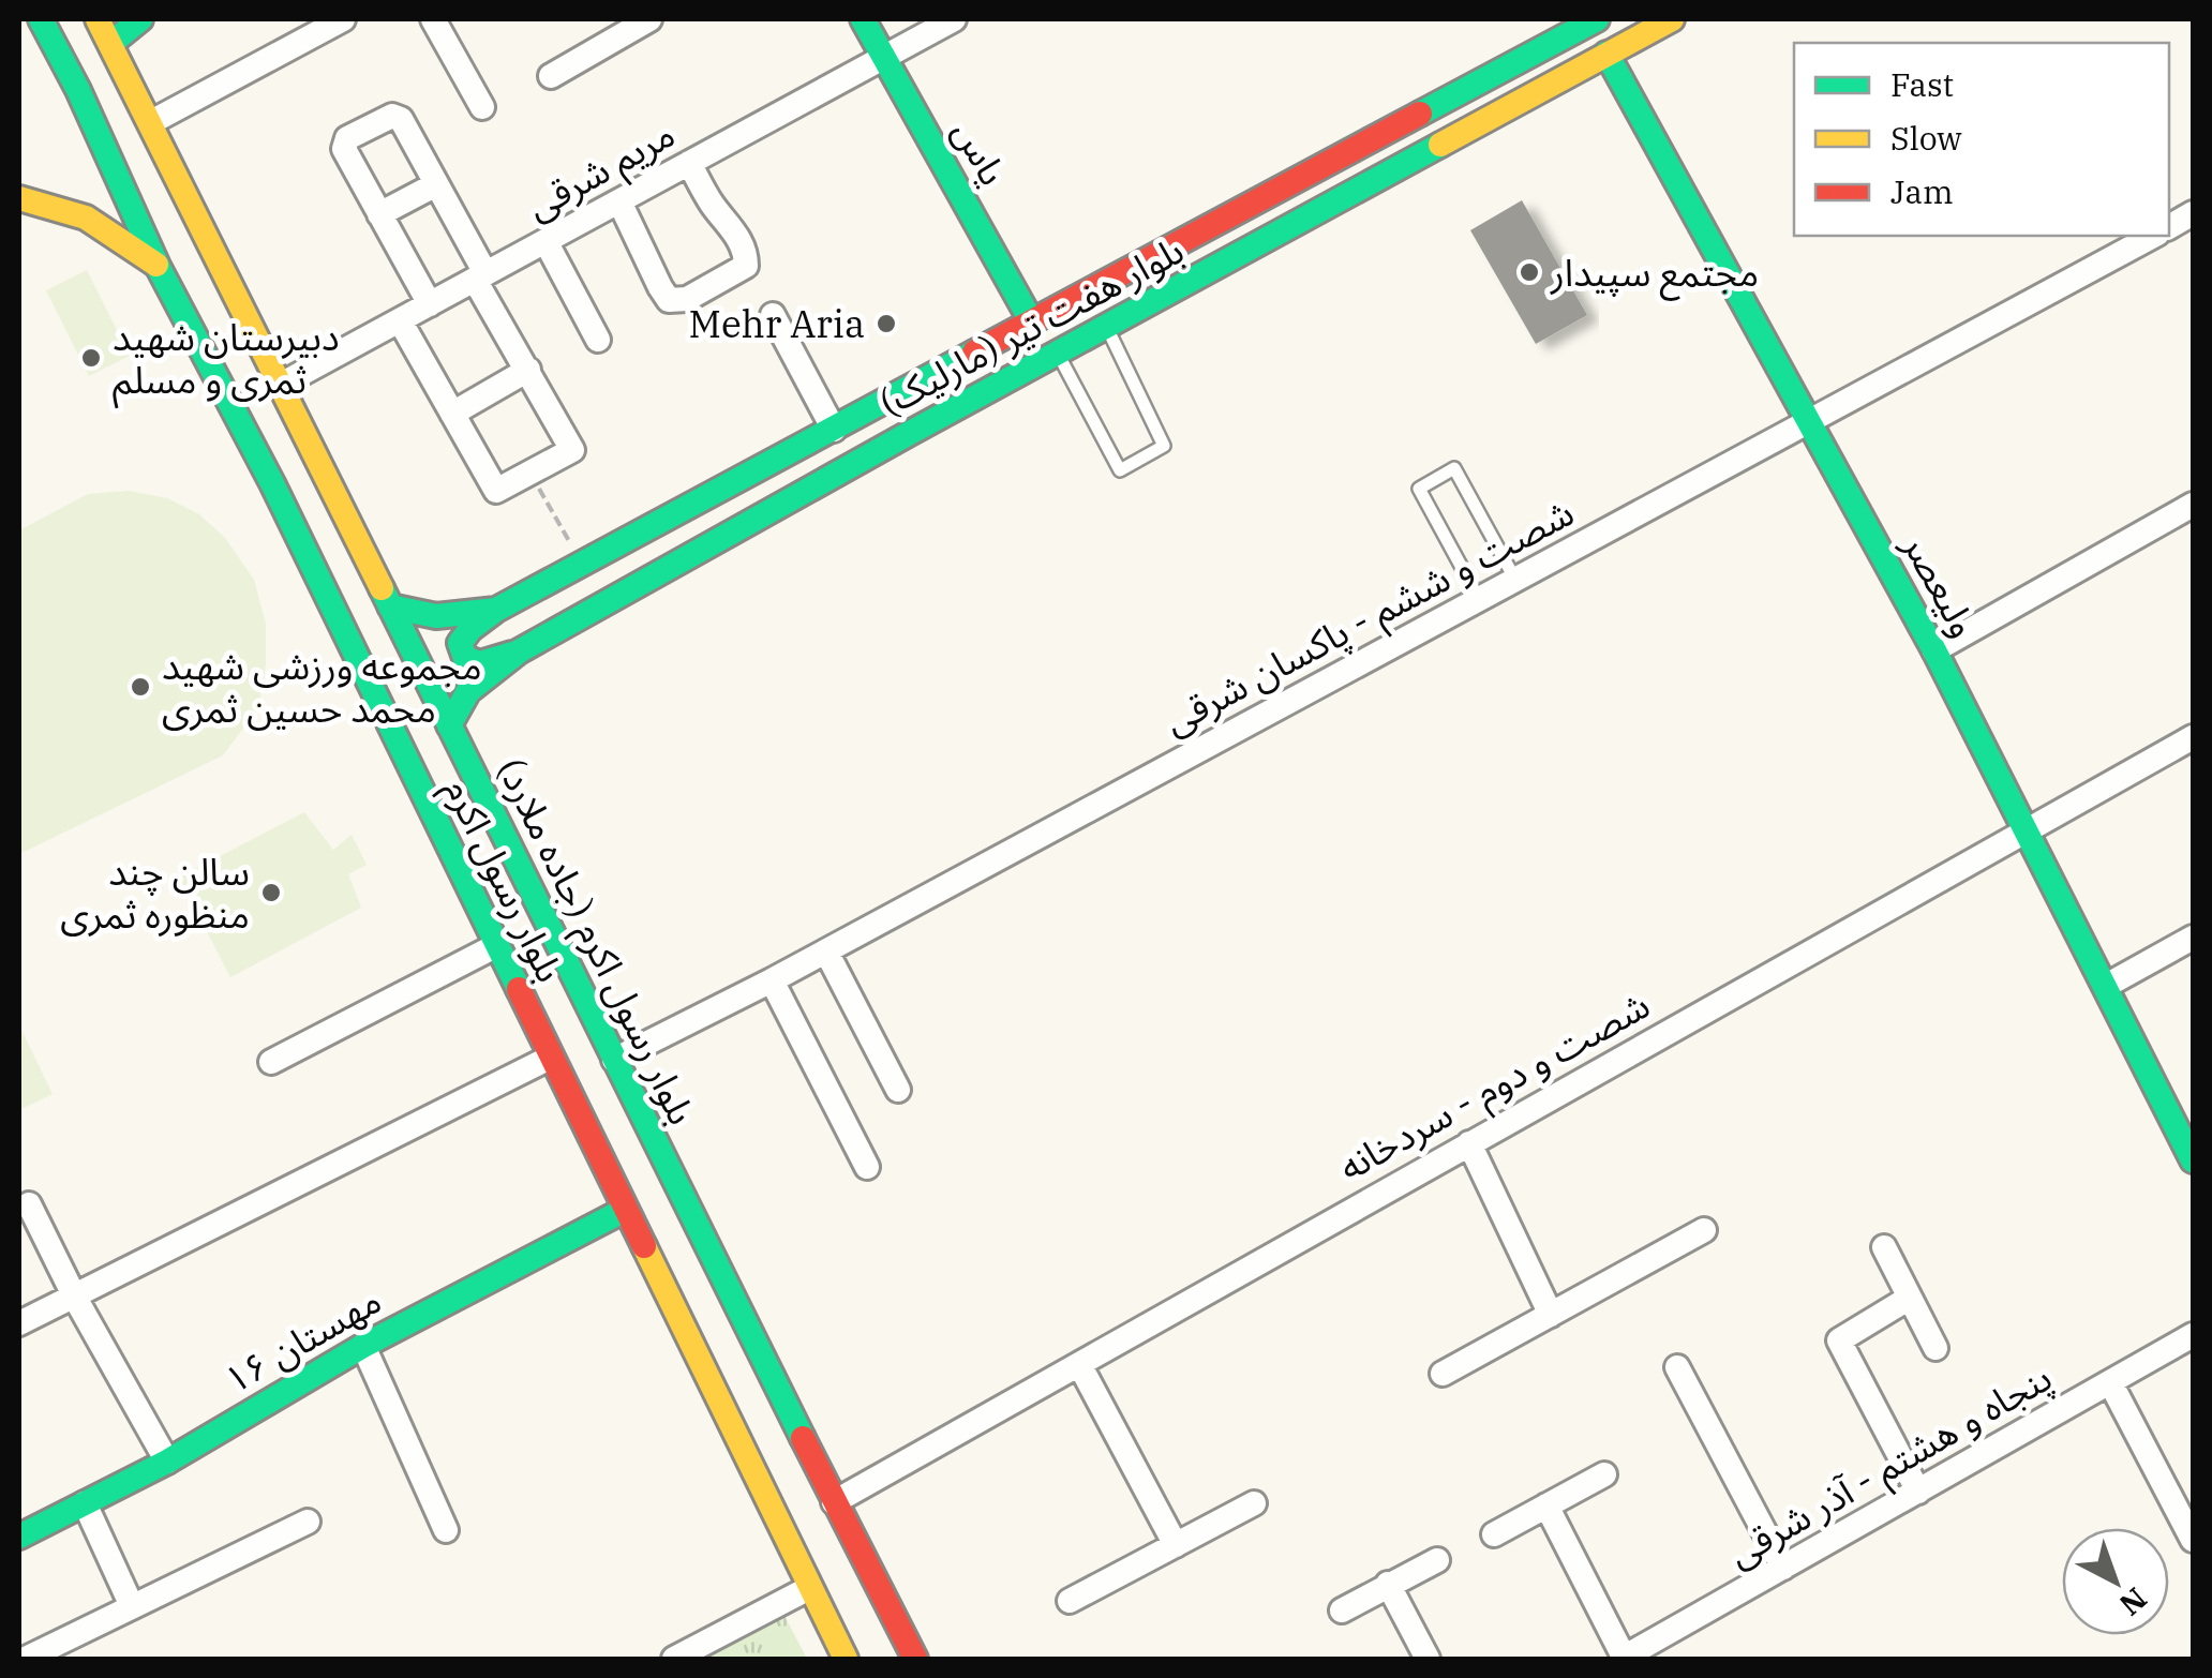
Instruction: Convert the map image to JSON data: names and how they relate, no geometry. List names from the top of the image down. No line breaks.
{"streets":{"main road":["یاس","بلوار هفت تیر (مارلیک)","ولیعصر","بلوار رسول اکرم","بلوار رسول اکرم (جاده ملارد)","مهستان ۱۶"],"street":["مریم شرقی","شصت و ششم - پاکسان شرقی","شصت و دوم - سردخانه","پنجاه و هشتم - آذر شرقی"]},"crossings":[["یاس","مریم شرقی"],["یاس","بلوار هفت تیر (مارلیک)"],["مریم شرقی","بلوار رسول اکرم (جاده ملارد)"],["بلوار هفت تیر (مارلیک)","ولیعصر"],["بلوار هفت تیر (مارلیک)","بلوار رسول اکرم (جاده ملارد)"],["ولیعصر","شصت و ششم - پاکسان شرقی"],["ولیعصر","شصت و دوم - سردخانه"],["شصت و ششم - پاکسان شرقی","بلوار رسول اکرم (جاده ملارد)"],["بلوار رسول اکرم","مهستان ۱۶"],["بلوار رسول اکرم (جاده ملارد)","شصت و دوم - سردخانه"]],"places":["مجتمع سپیدار","Mehr Aria","دبیرستان شهید ثمری و مسلم","مجموعه ورزشی شهید محمد حسین ثمری","سالن چند منظوره ثمری"],"legend":["Fast","Slow","Jam"],"north":"bottom right"}
